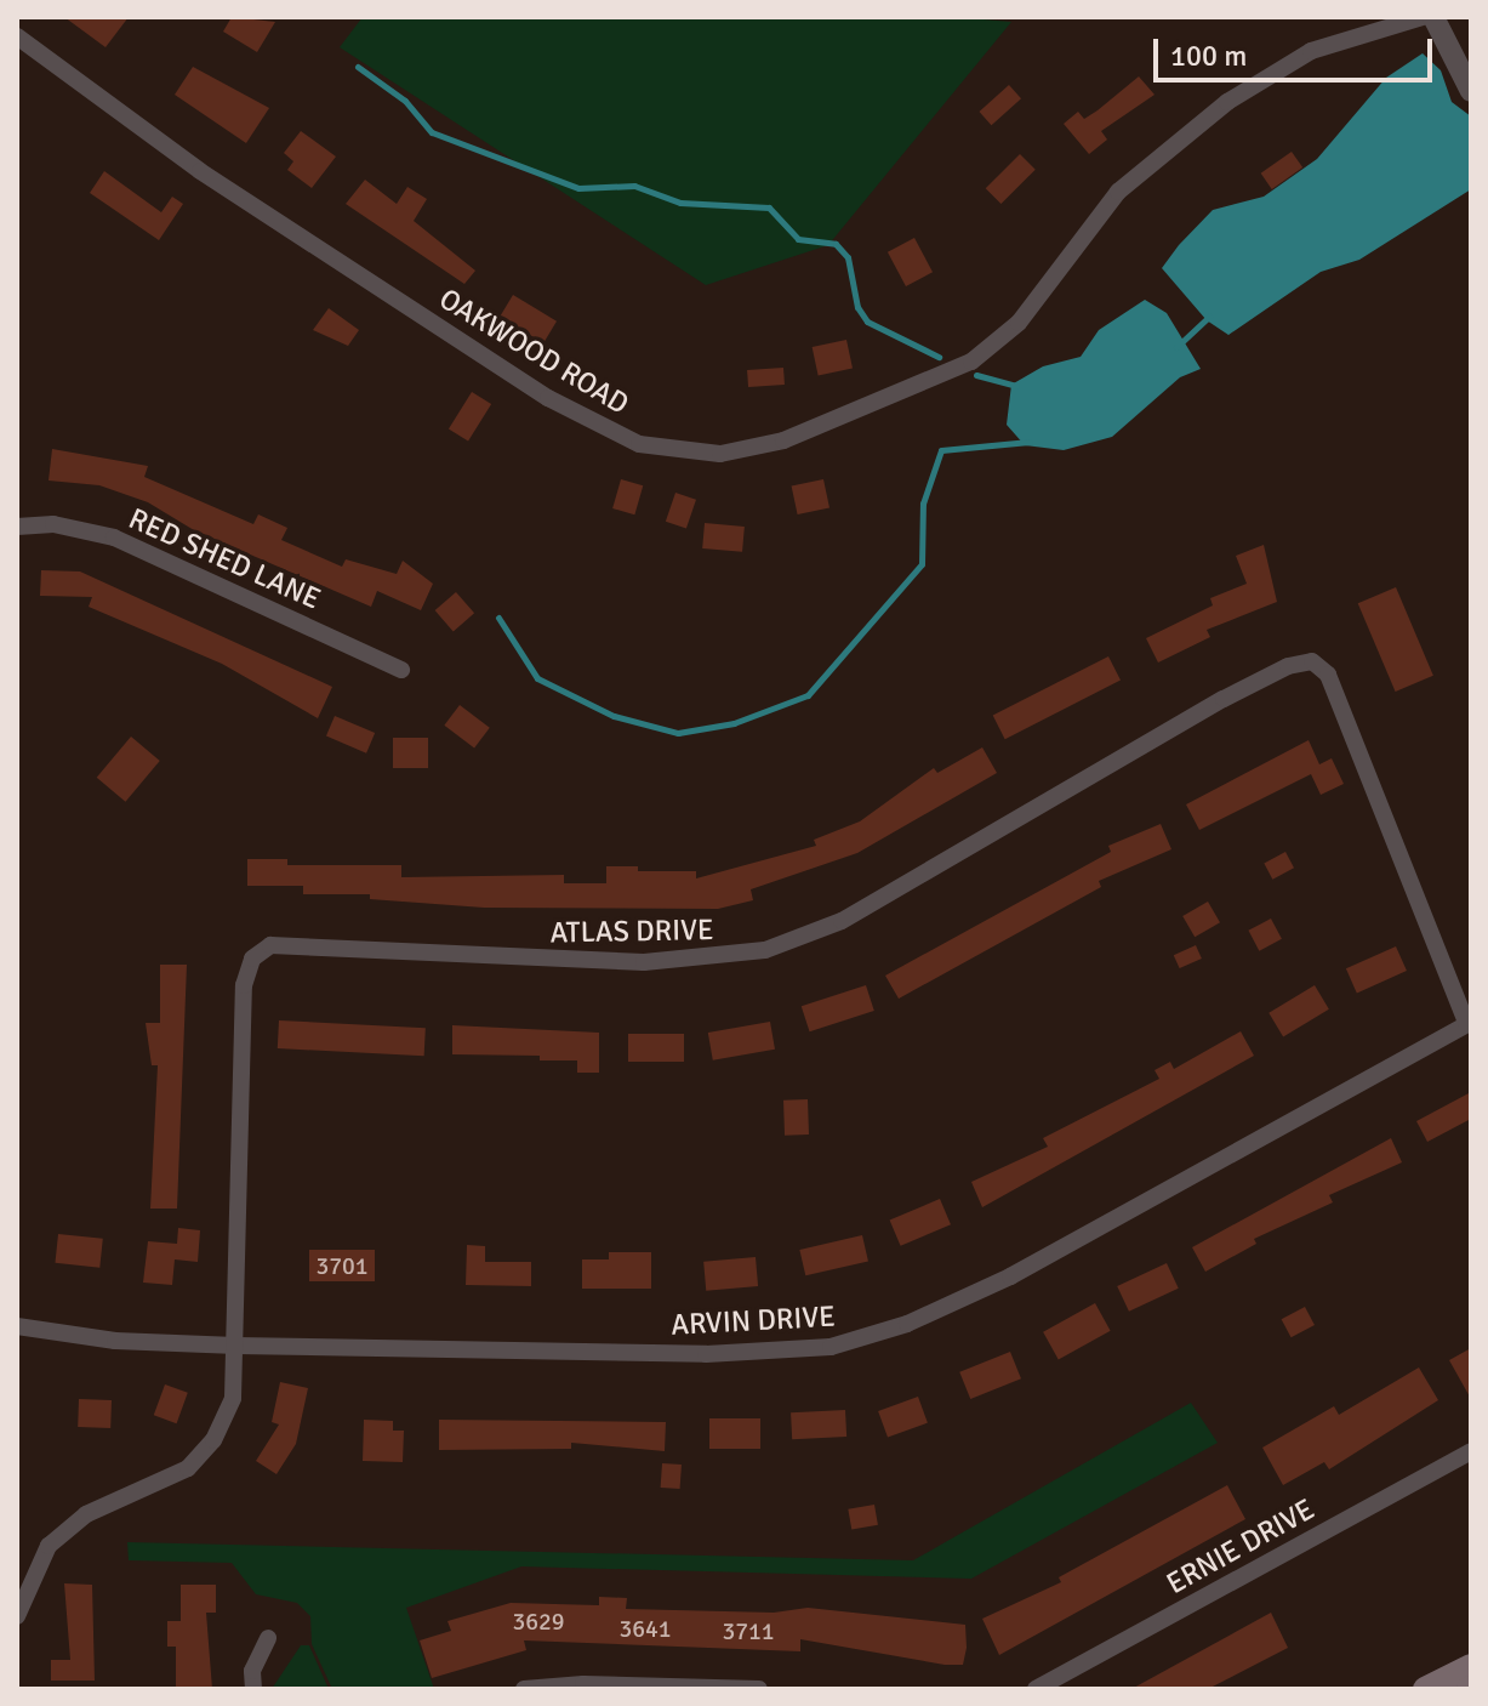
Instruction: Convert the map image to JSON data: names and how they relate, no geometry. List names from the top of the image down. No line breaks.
{"streets":{"street":["OAKWOOD ROAD","RED SHED LANE","ATLAS DRIVE","ARVIN DRIVE","ERNIE DRIVE"]},"crossings":[["ATLAS DRIVE","ARVIN DRIVE"]],"house_numbers":["3701","3629","3641","3711"],"scale_bar":"100 m"}
